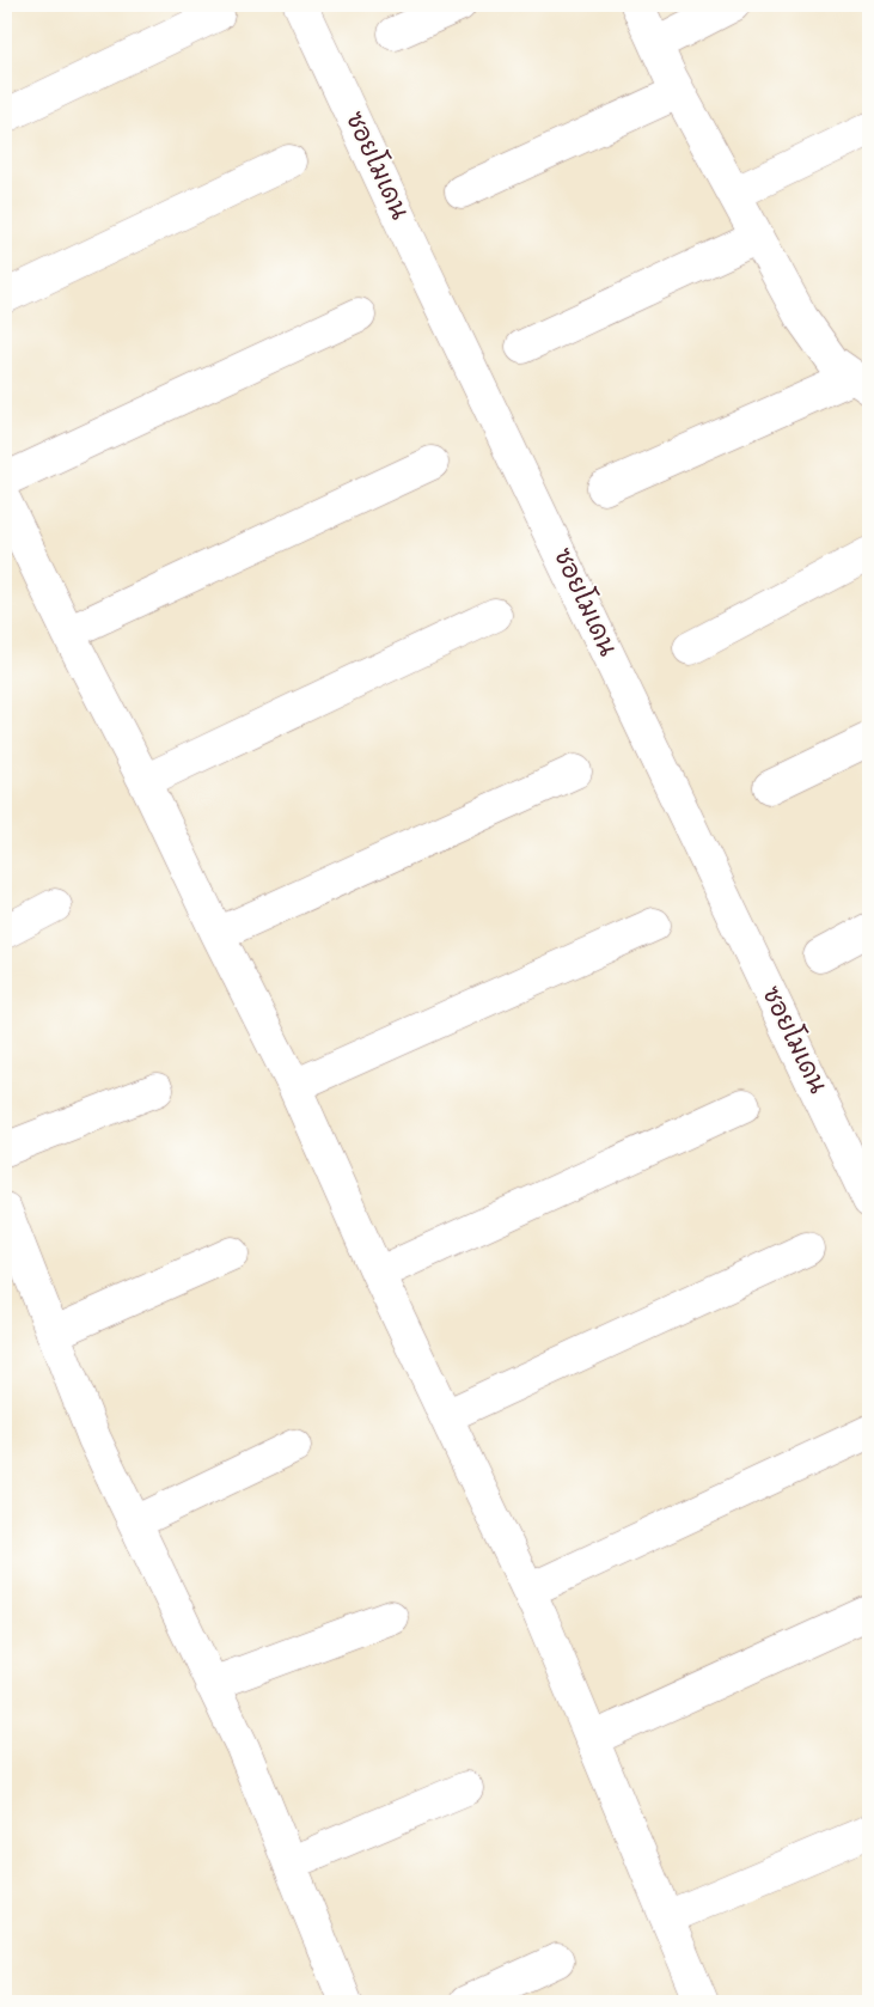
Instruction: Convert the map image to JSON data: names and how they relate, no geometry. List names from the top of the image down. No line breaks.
{"streets":{"street":["ซอยโมเดน"]}}
